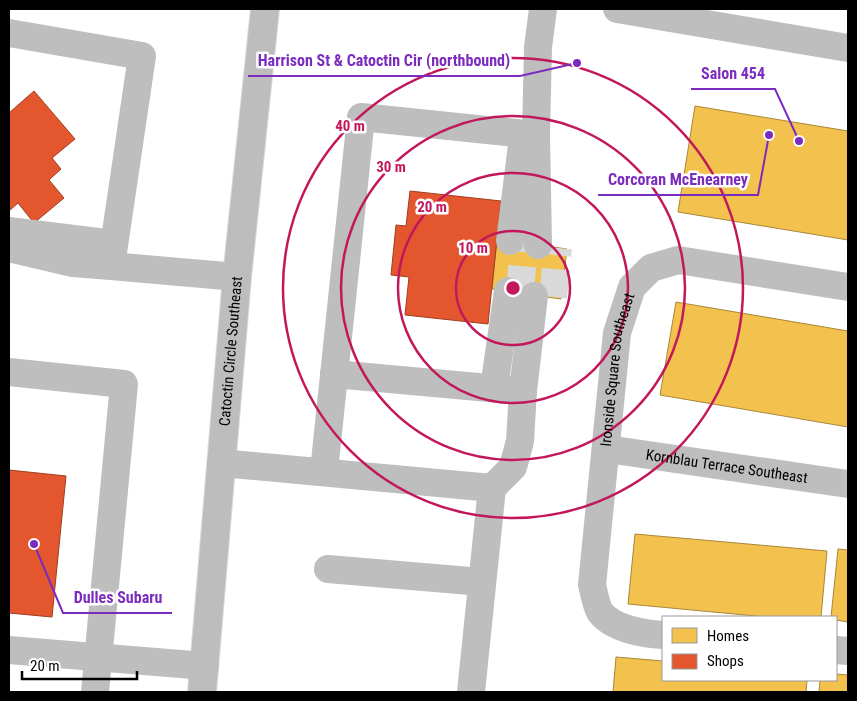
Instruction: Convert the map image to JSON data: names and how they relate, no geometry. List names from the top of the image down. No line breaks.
{"streets":{"main road":["Catoctin Circle Southeast"],"street":["Ironside Square Southeast","Kornblau Terrace Southeast"]},"crossings":[["Ironside Square Southeast","Kornblau Terrace Southeast"]],"places":["Harrison St & Catoctin Cir (northbound)","Corcoran McEnearney","Salon 454","Dulles Subaru"],"legend":["Homes","Shops"],"scale_bar":"20 m","rings":["40 m","30 m","20 m","10 m"]}
